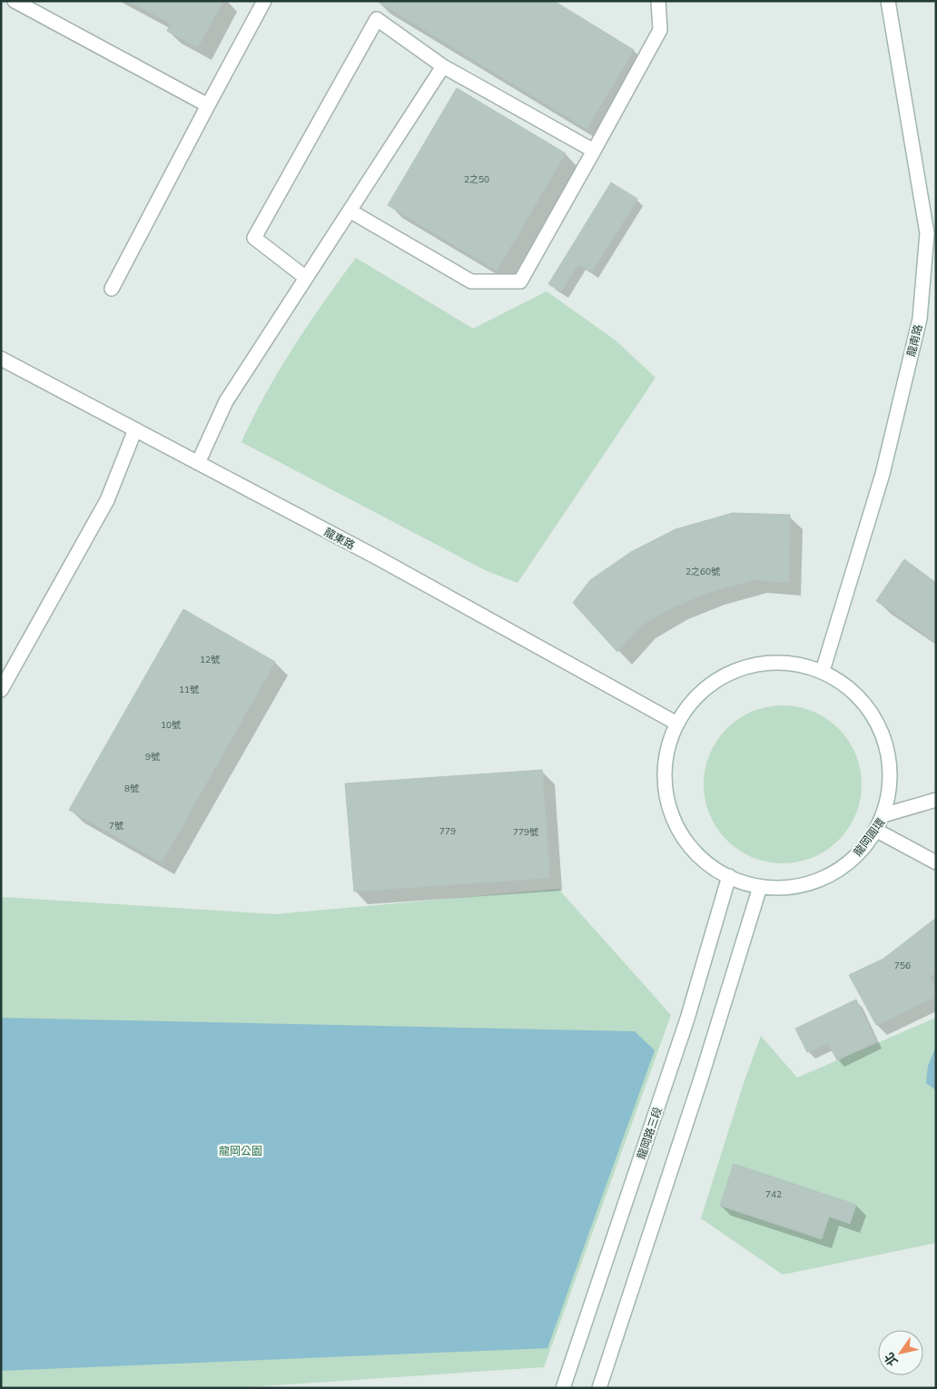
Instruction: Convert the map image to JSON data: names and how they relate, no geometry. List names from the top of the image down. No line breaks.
{"streets":{"main road":["龍南路","龍東路","龍岡圓環","龍岡路三段"]},"crossings":[["龍南路","龍岡圓環"],["龍東路","龍岡圓環"],["龍岡圓環","龍岡路三段"]],"parks":["龍岡公園"],"house_numbers":["2之50","2之60號","12號","11號","10號","9號","8號","7號","779","779號","756","742"],"north":"bottom left"}
